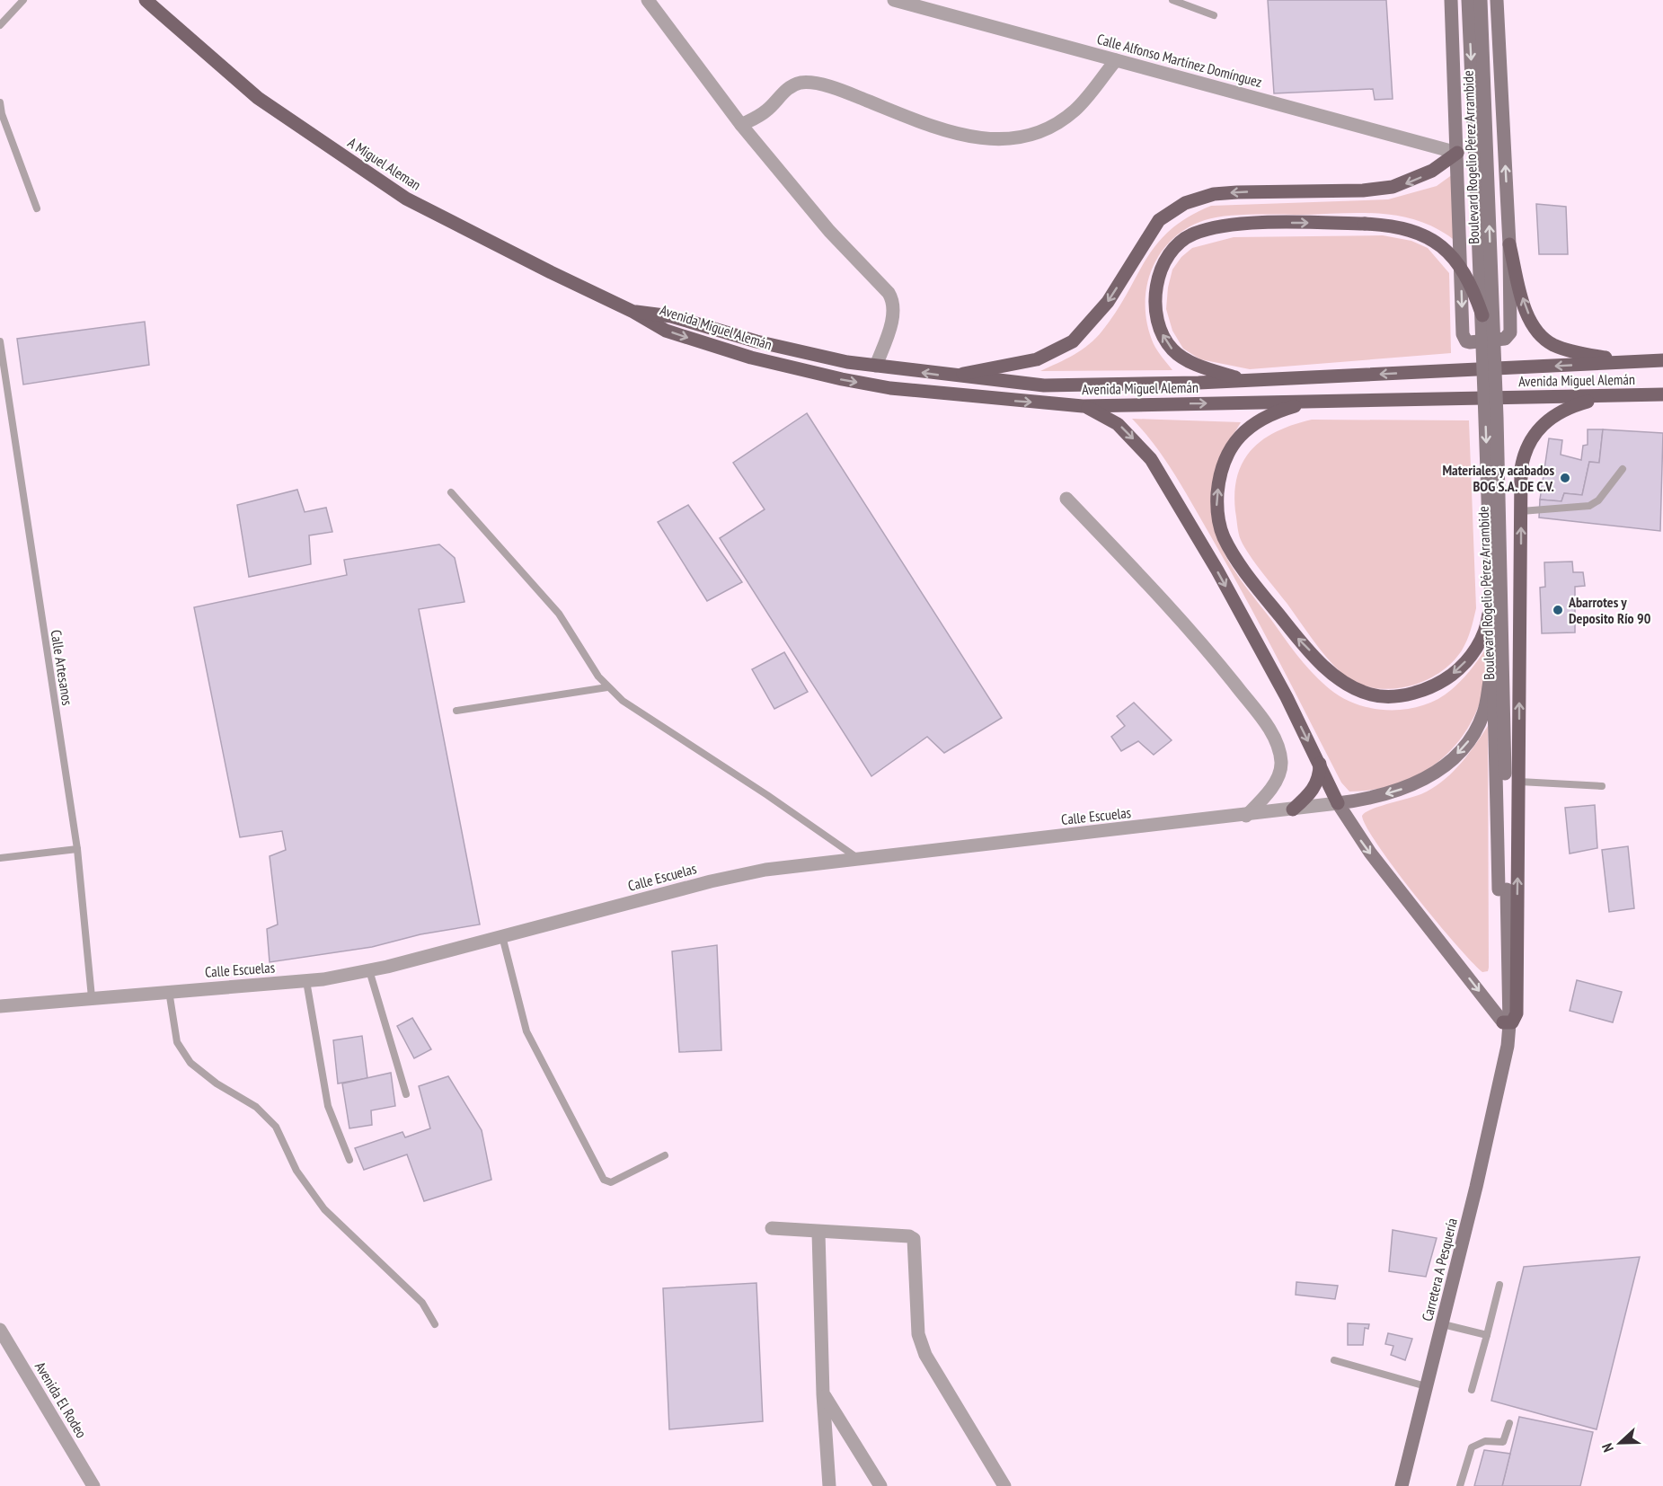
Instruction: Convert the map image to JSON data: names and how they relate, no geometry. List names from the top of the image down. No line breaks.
{"streets":{"main road":["Boulevard Rogelio Pérez Arrambide","A Miguel Aleman","Avenida Miguel Alemán","Carretera A Pesquería"],"street":["Calle Alfonso Martínez Domínguez","Calle Escuelas","Avenida El Rodeo"],"lane":["Calle Artesanos"]},"crossings":[["Boulevard Rogelio Pérez Arrambide","Avenida Miguel Alemán"],["Boulevard Rogelio Pérez Arrambide","Carretera A Pesquería"],["A Miguel Aleman","Avenida Miguel Alemán"],["Calle Artesanos","Calle Escuelas"]],"places":["Materiales y acabados BOG S.A. DE C.V.","Abarrotes y Deposito Río 90"],"north":"left"}
